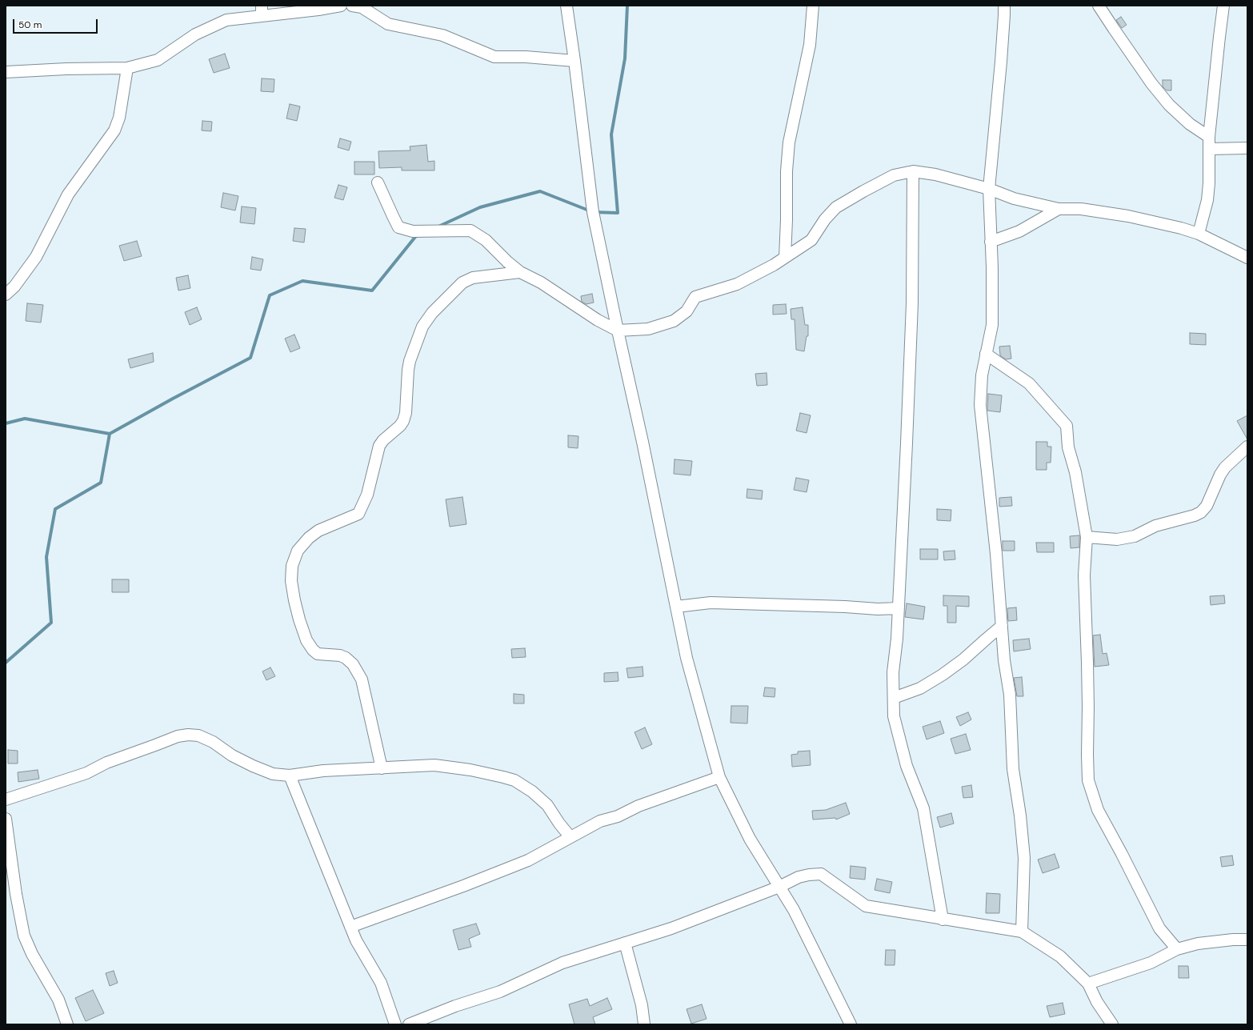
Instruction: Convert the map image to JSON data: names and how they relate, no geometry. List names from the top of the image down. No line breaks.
{"scale_bar":"50 m"}
